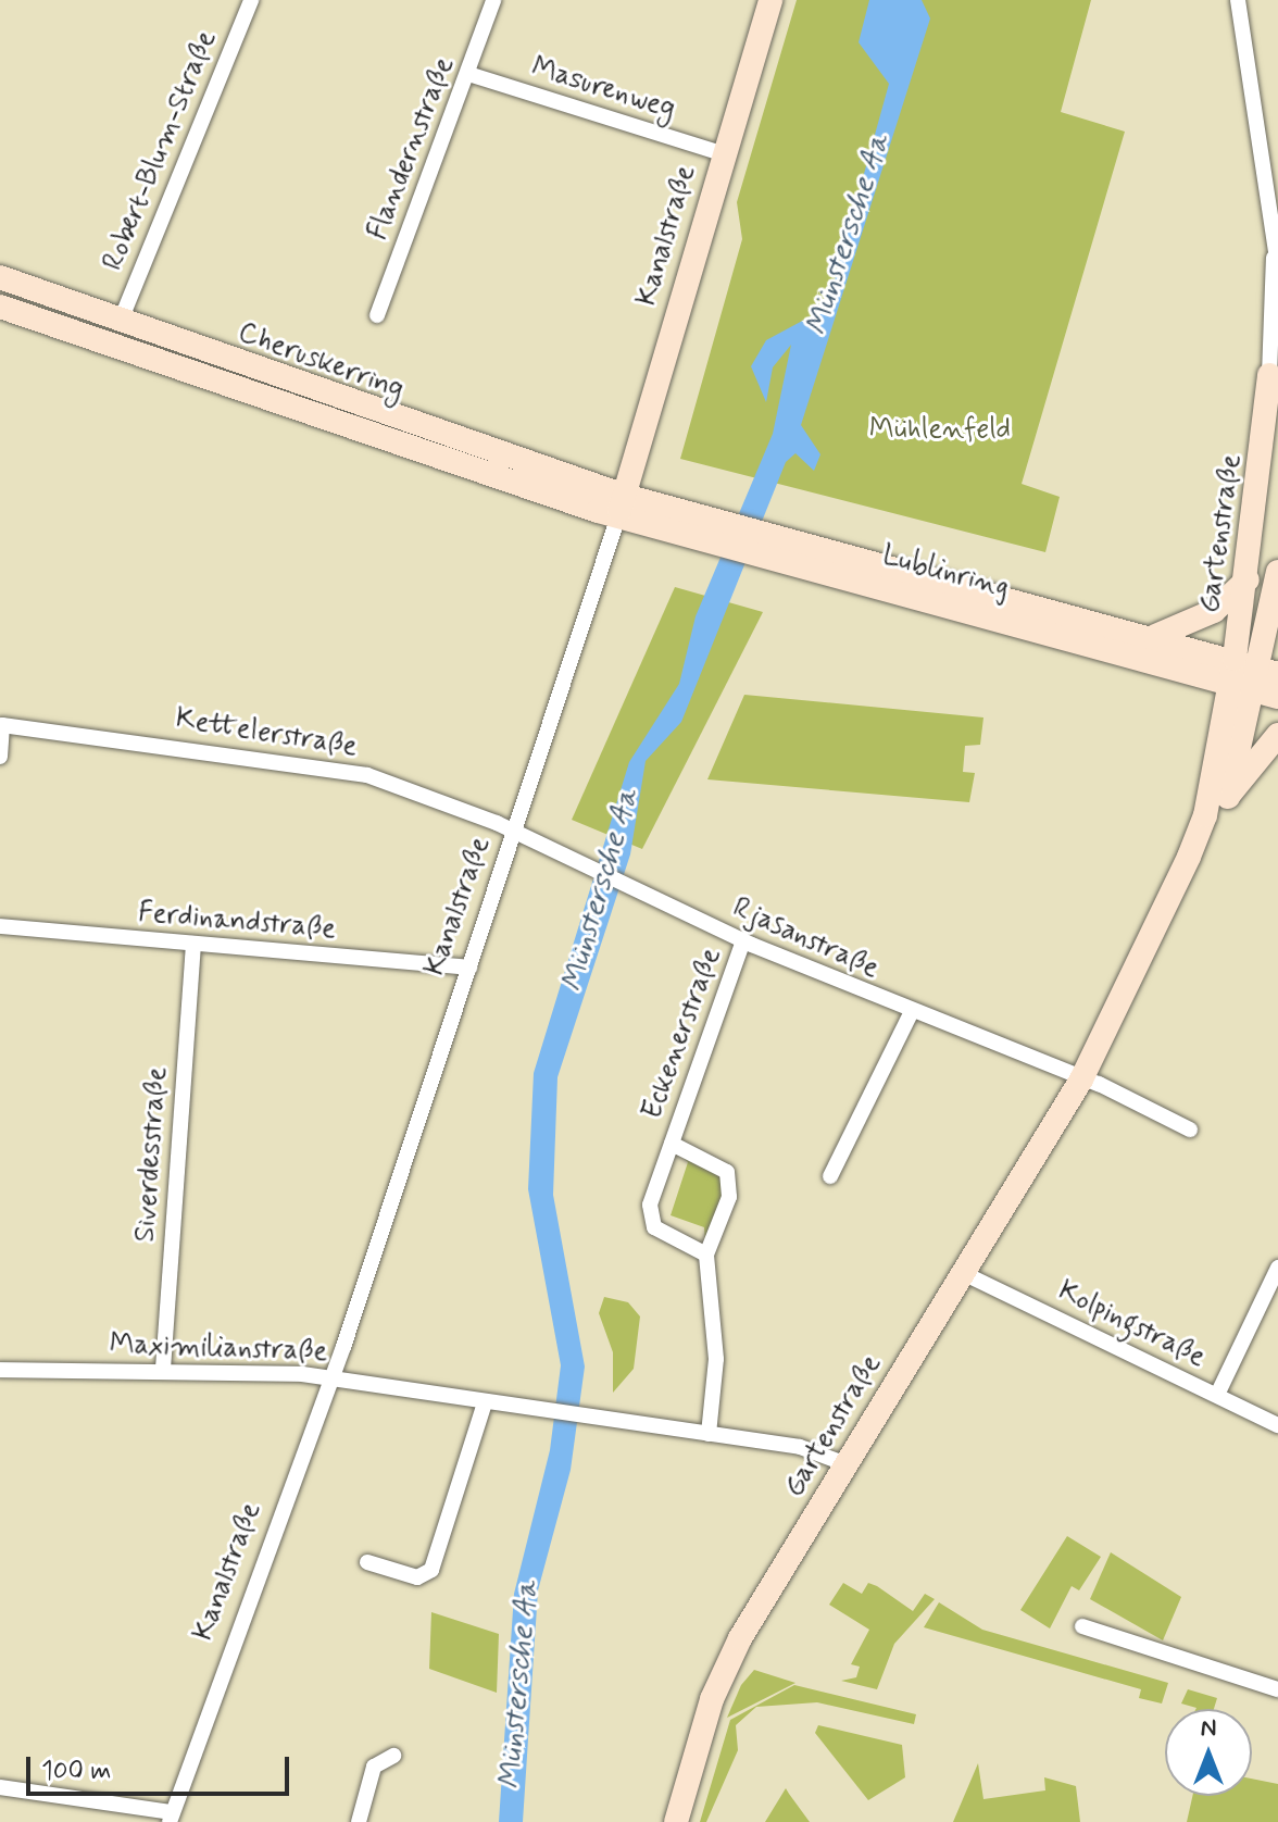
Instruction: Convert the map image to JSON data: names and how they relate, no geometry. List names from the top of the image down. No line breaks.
{"streets":{"main road":["Kanalstraße","Cheruskerring","Gartenstraße","Lublinring"],"street":["Masurenweg","Flandernstraße","Robert-Blum-Straße","Kettelerstraße","Ferdinandstraße","Rjasanstraße","Eckenerstraße","Siverdesstraße","Kolpingstraße","Maximilianstraße"]},"crossings":[["Masurenweg","Flandernstraße"],["Masurenweg","Kanalstraße"],["Robert-Blum-Straße","Cheruskerring"],["Kanalstraße","Cheruskerring"],["Kanalstraße","Lublinring"],["Kanalstraße","Kettelerstraße"],["Kanalstraße","Ferdinandstraße"],["Kanalstraße","Rjasanstraße"],["Kanalstraße","Maximilianstraße"],["Cheruskerring","Lublinring"],["Gartenstraße","Lublinring"],["Gartenstraße","Rjasanstraße"],["Gartenstraße","Kolpingstraße"],["Gartenstraße","Maximilianstraße"],["Kettelerstraße","Rjasanstraße"],["Ferdinandstraße","Siverdesstraße"],["Rjasanstraße","Eckenerstraße"],["Eckenerstraße","Maximilianstraße"],["Siverdesstraße","Maximilianstraße"]],"water":["Münstersche Aa"],"parks":["Mühlenfeld"],"scale_bar":"100 m","north":"top"}
